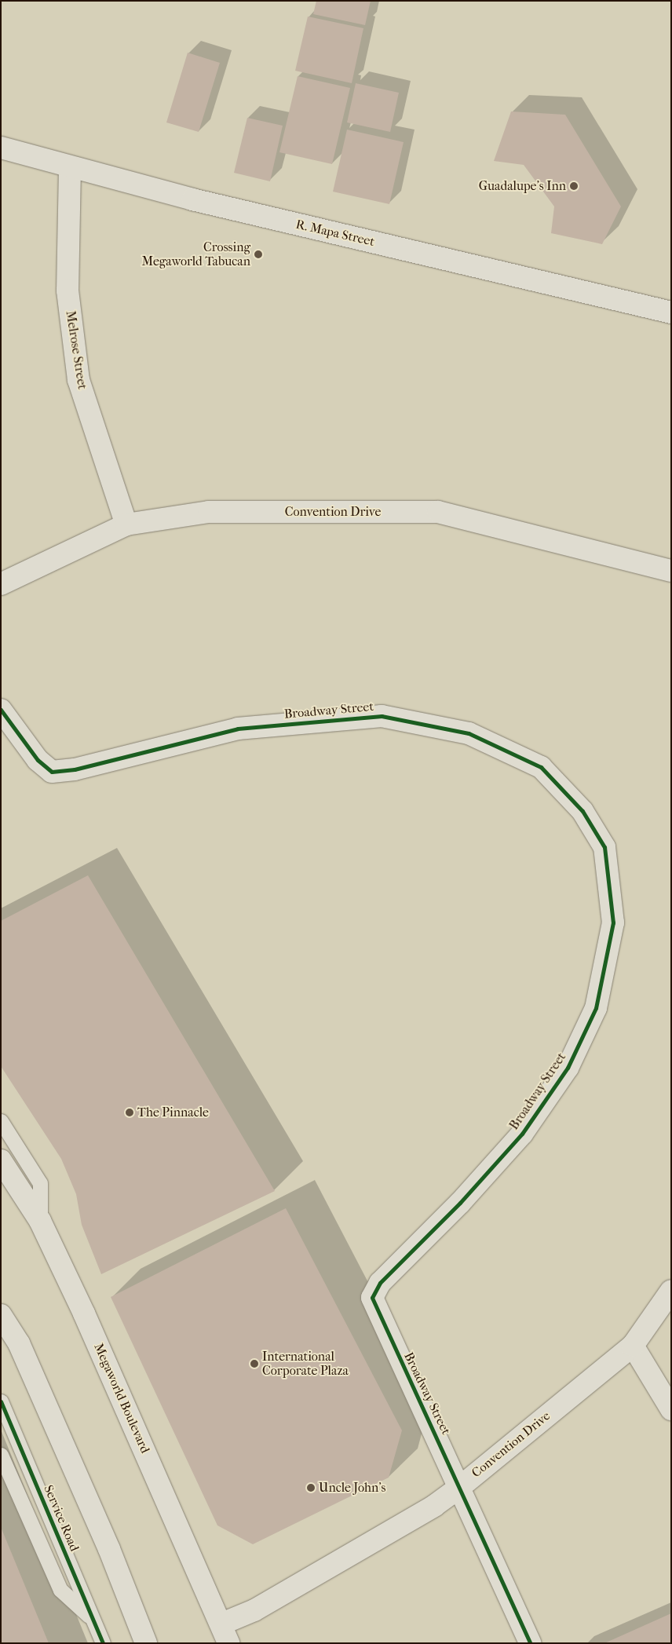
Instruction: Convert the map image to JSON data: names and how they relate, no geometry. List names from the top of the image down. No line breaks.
{"streets":{"street":["R. Mapa Street","Melrose Street","Convention Drive","Broadway Street","Megaworld Boulevard"],"lane":["Service Road"]},"crossings":[["R. Mapa Street","Melrose Street"],["Melrose Street","Convention Drive"],["Convention Drive","Broadway Street"],["Convention Drive","Megaworld Boulevard"]],"places":["Guadalupe's Inn","Crossing Megaworld Tabucan","The Pinnacle","International Corporate Plaza","Uncle John's"]}
